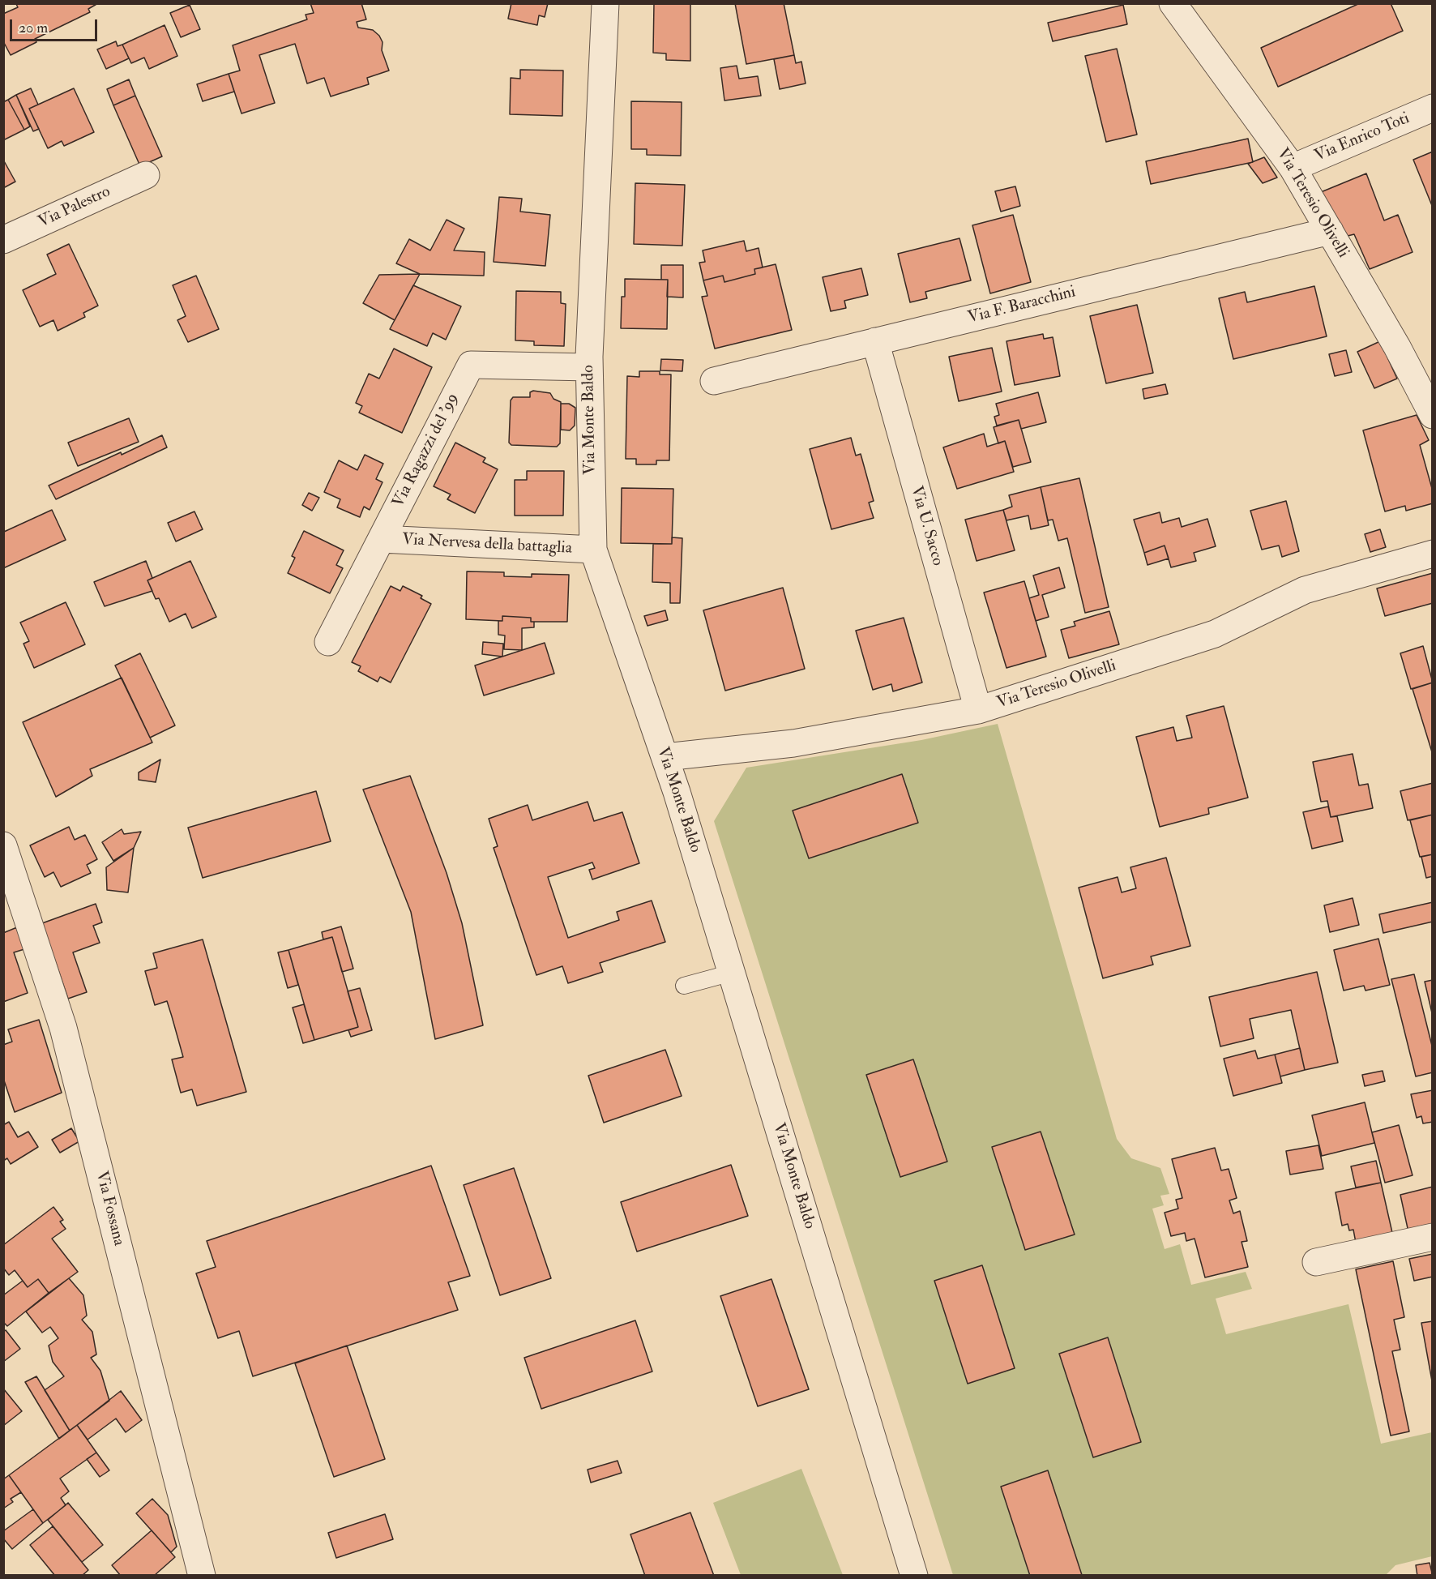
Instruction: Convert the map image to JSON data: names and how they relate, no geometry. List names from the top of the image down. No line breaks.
{"streets":{"street":["Via Enrico Toti","Via Teresio Olivelli","Via Palestro","Via F. Baracchini","Via Monte Baldo","Via Ragazzi del '99","Via U. Sacco","Via Nervesa della battaglia","Via Fossana"]},"crossings":[["Via Enrico Toti","Via Teresio Olivelli"],["Via Teresio Olivelli","Via F. Baracchini"],["Via Teresio Olivelli","Via Monte Baldo"],["Via Teresio Olivelli","Via U. Sacco"],["Via F. Baracchini","Via U. Sacco"],["Via Monte Baldo","Via Ragazzi del '99"],["Via Monte Baldo","Via Nervesa della battaglia"],["Via Ragazzi del '99","Via Nervesa della battaglia"]],"scale_bar":"20 m"}
